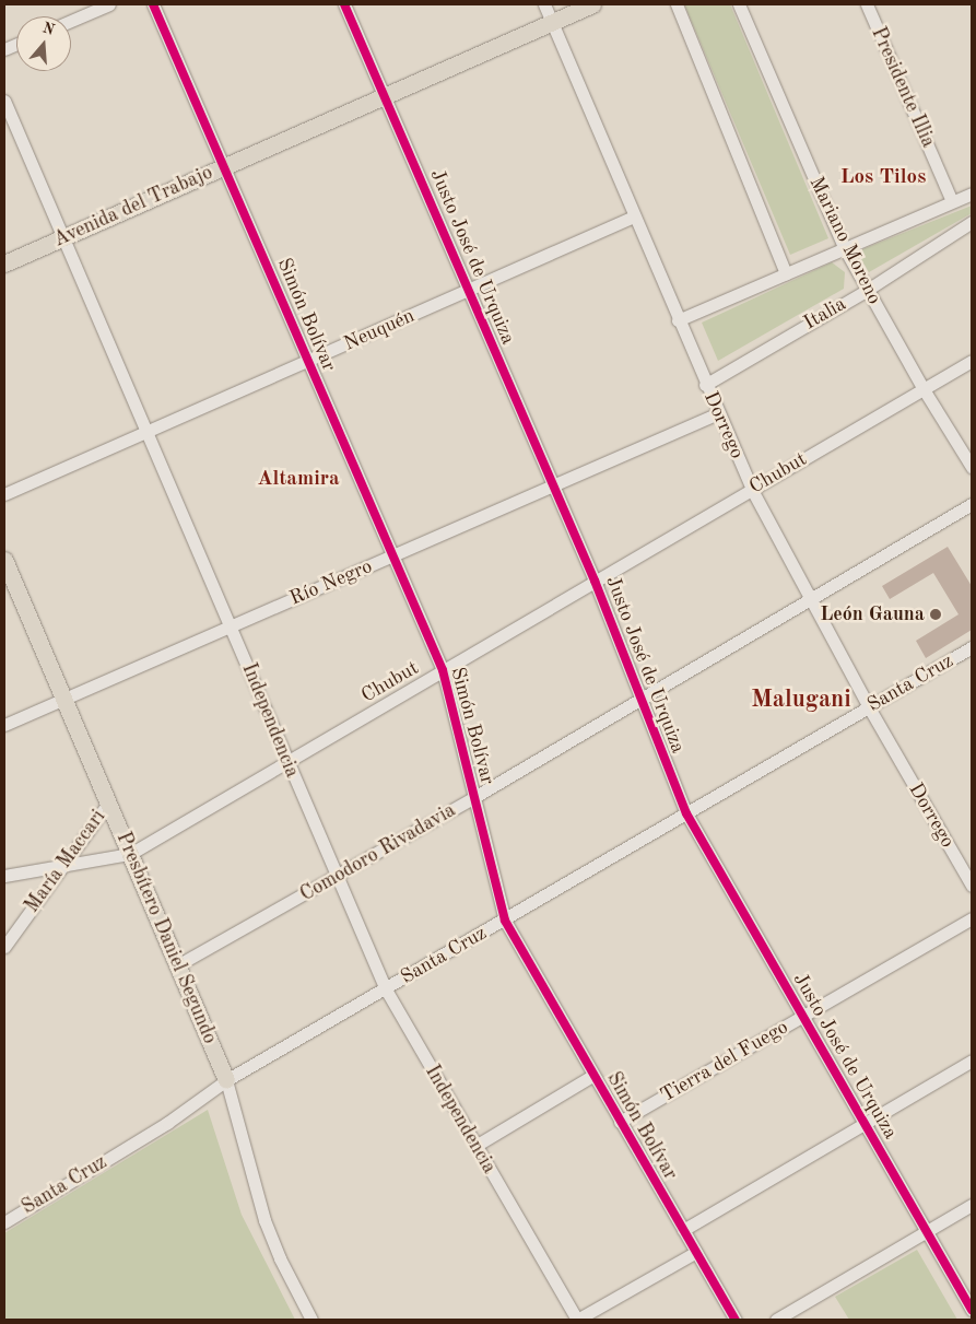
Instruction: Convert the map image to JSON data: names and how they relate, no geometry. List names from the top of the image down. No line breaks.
{"streets":{"main road":["Avenida del Trabajo","Presbítero Daniel Segundo"],"street":["Presidente Illia","Mariano Moreno","Justo José de Urquiza","Italia","Simón Bolívar","Neuquén","Dorrego","Chubut","Río Negro","Santa Cruz","Independencia","Comodoro Rivadavia","María Maccari","Tierra del Fuego"]},"crossings":[["Avenida del Trabajo","Justo José de Urquiza"],["Avenida del Trabajo","Simón Bolívar"],["Avenida del Trabajo","Dorrego"],["Avenida del Trabajo","Independencia"],["Mariano Moreno","Italia"],["Mariano Moreno","Chubut"],["Justo José de Urquiza","Neuquén"],["Justo José de Urquiza","Chubut"],["Justo José de Urquiza","Río Negro"],["Justo José de Urquiza","Santa Cruz"],["Justo José de Urquiza","Comodoro Rivadavia"],["Justo José de Urquiza","Tierra del Fuego"],["Italia","Dorrego"],["Simón Bolívar","Neuquén"],["Simón Bolívar","Chubut"],["Simón Bolívar","Río Negro"],["Simón Bolívar","Santa Cruz"],["Simón Bolívar","Comodoro Rivadavia"],["Simón Bolívar","Tierra del Fuego"],["Neuquén","Dorrego"],["Neuquén","Independencia"],["Dorrego","Chubut"],["Dorrego","Río Negro"],["Dorrego","Santa Cruz"],["Dorrego","Comodoro Rivadavia"],["Chubut","Independencia"],["Chubut","María Maccari"],["Chubut","Presbítero Daniel Segundo"],["Río Negro","Independencia"],["Río Negro","Presbítero Daniel Segundo"],["Santa Cruz","Independencia"],["Santa Cruz","Presbítero Daniel Segundo"],["Independencia","Comodoro Rivadavia"],["Comodoro Rivadavia","Presbítero Daniel Segundo"],["María Maccari","Presbítero Daniel Segundo"]],"districts":["Los Tilos","Altamira","Malugani"],"places":["León Gauna"],"north":"top"}
